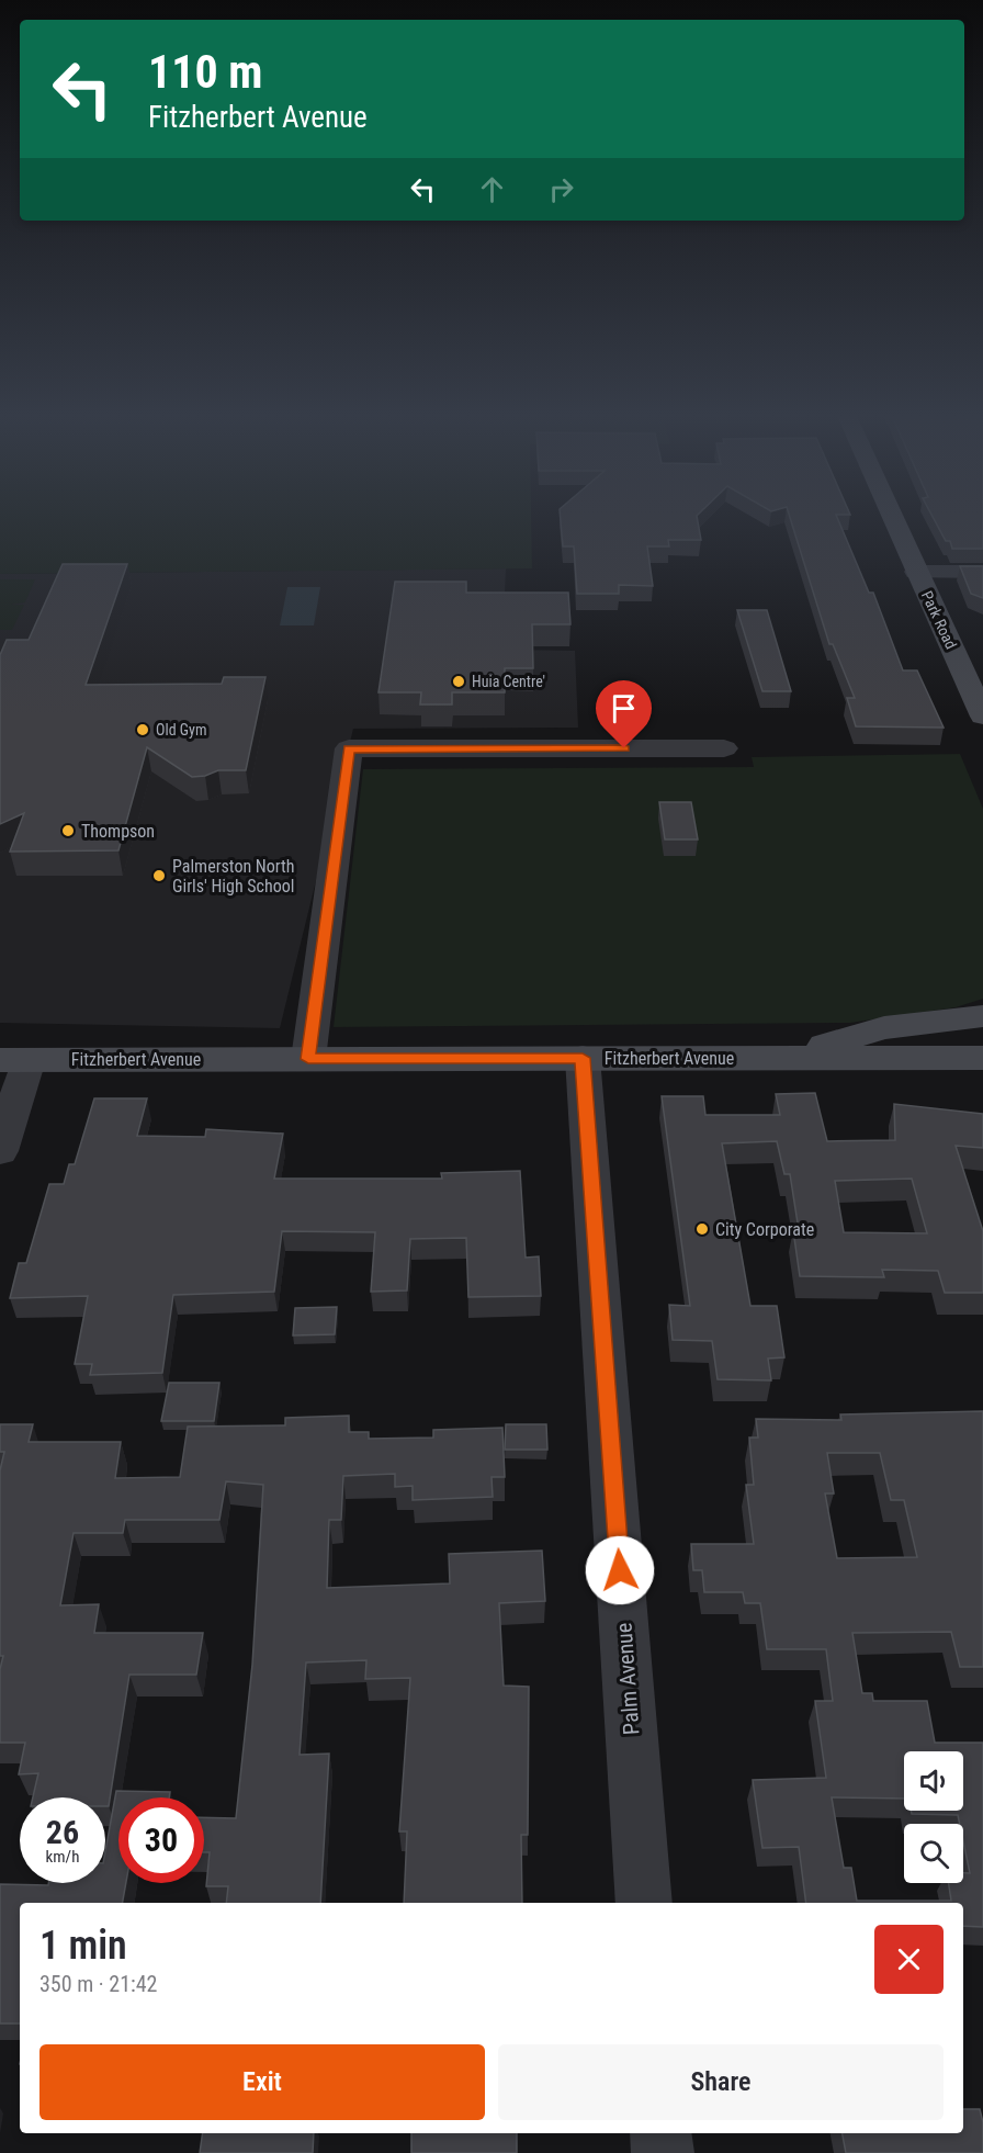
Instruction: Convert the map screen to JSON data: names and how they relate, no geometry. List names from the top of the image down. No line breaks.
{"streets":{"main road":["Park Road","Fitzherbert Avenue"],"street":["Palm Avenue"]},"crossings":[["Fitzherbert Avenue","Palm Avenue"]],"places":["Huia Centre'","Old Gym","Thompson","Palmerston North Girls' High School","City Corporate"],"page":{"turn":["110 m","Fitzherbert Avenue"],"speed":"26 km/h","limit":"30","heading":["1 min","350 m · 21:42"],"buttons":["Exit","Share"]}}
